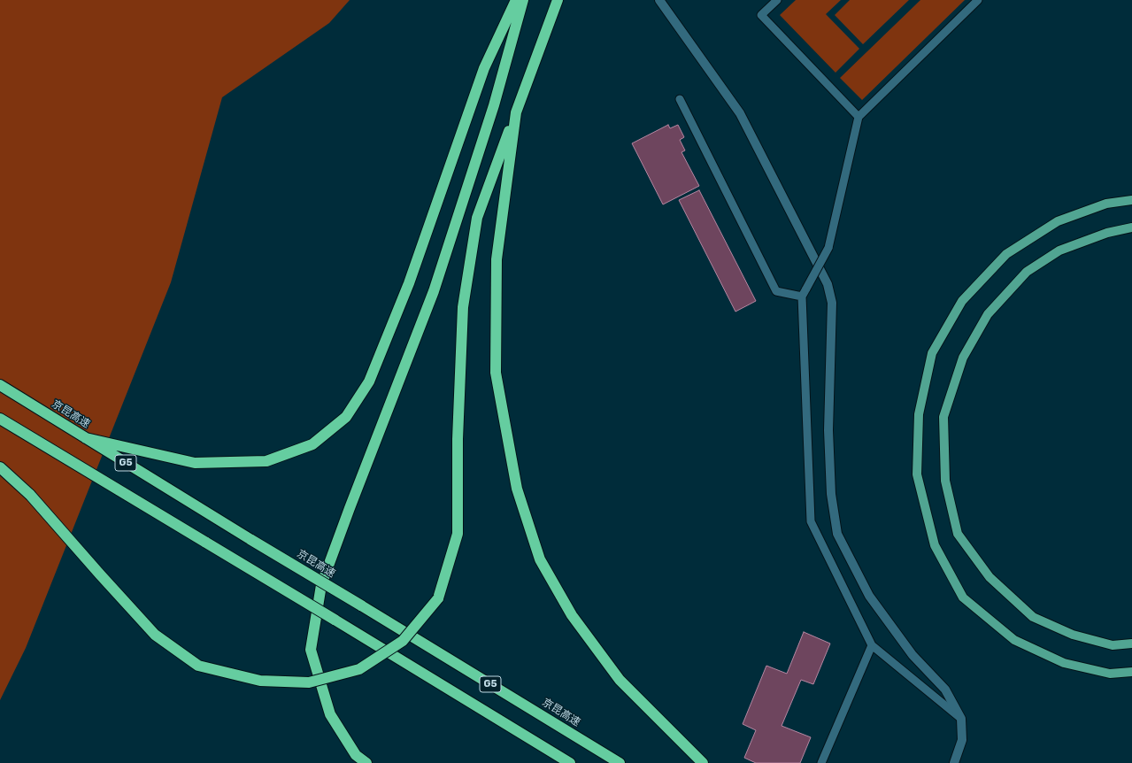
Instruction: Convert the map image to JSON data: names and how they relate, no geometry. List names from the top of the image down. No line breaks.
{"streets":{"highway":["京昆高速","G5"]}}
